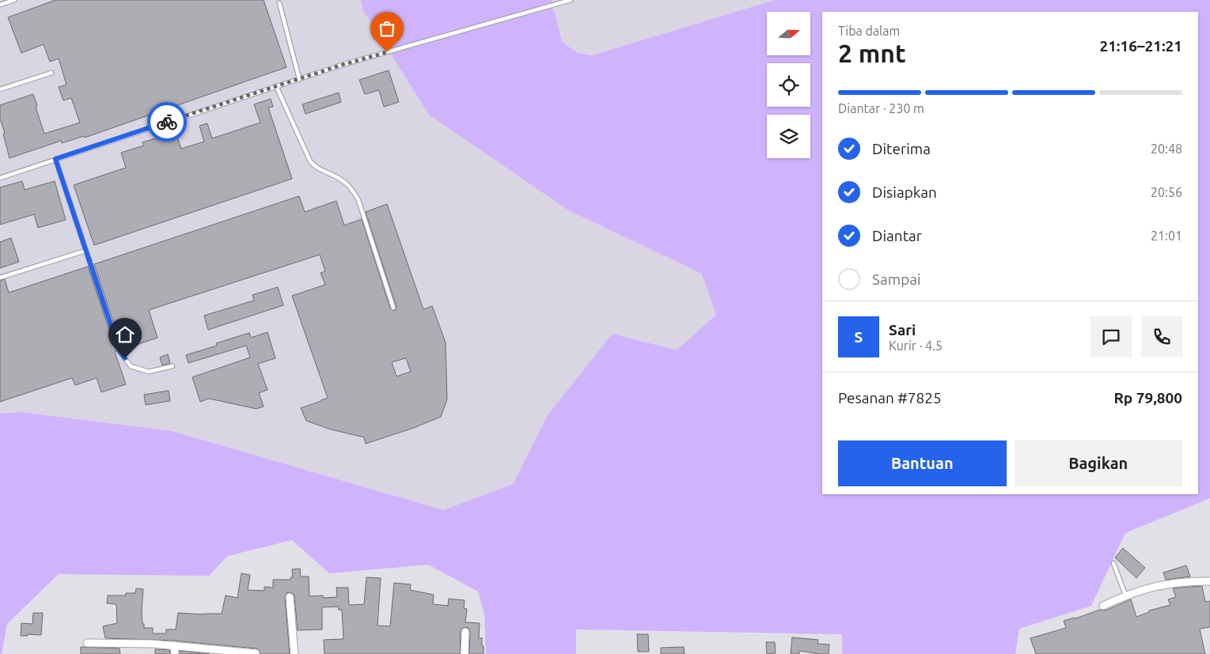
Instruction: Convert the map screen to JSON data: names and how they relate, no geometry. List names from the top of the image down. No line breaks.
{"north":"right","page":{"heading":["2 mnt","Tiba dalam","21:16–21:21"],"panel":["Sari","Kurir · 4.5","Pesanan #7825","Rp 79,800"],"bar":"Diantar · 230 m","list":[["Diterima","20:48"],["Disiapkan","20:56"],["Diantar","21:01"],"Sampai"],"round":"S","buttons":["Bantuan","Bagikan"]}}
